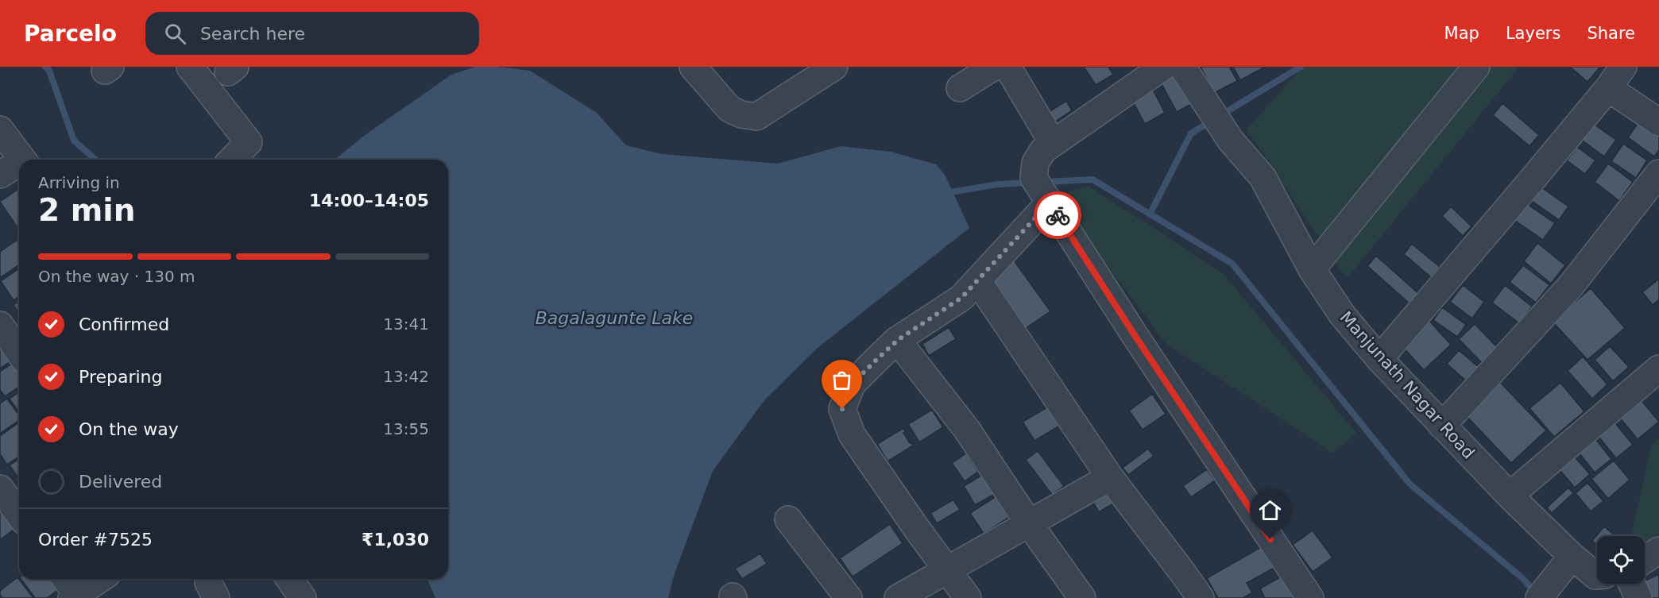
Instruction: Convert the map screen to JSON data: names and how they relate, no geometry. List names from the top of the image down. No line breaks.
{"streets":{"street":["Manjunath Nagar Road"]},"water":["Bagalagunte Lake"],"page":{"header":"Parcelo","search":"Search here","nav":["Map","Layers","Share"],"heading":["2 min","Arriving in","14:00–14:05"],"panel":["Order #7525","₹1,030"],"bar":"On the way · 130 m","list":[["Confirmed","13:41"],["Preparing","13:42"],["On the way","13:55"],"Delivered"]}}
